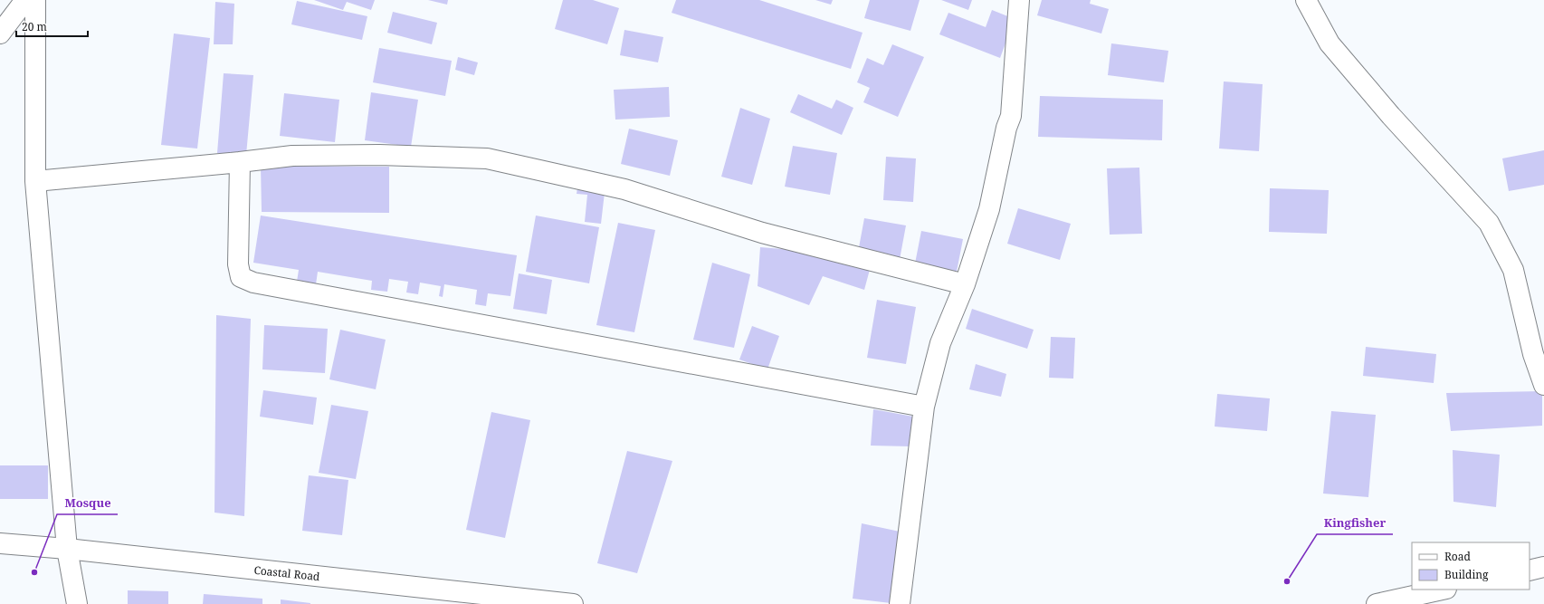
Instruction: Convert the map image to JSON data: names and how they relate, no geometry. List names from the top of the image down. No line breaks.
{"streets":{"street":["Coastal Road"]},"places":["Mosque","Kingfisher"],"legend":["Road","Building"],"scale_bar":"20 m"}
